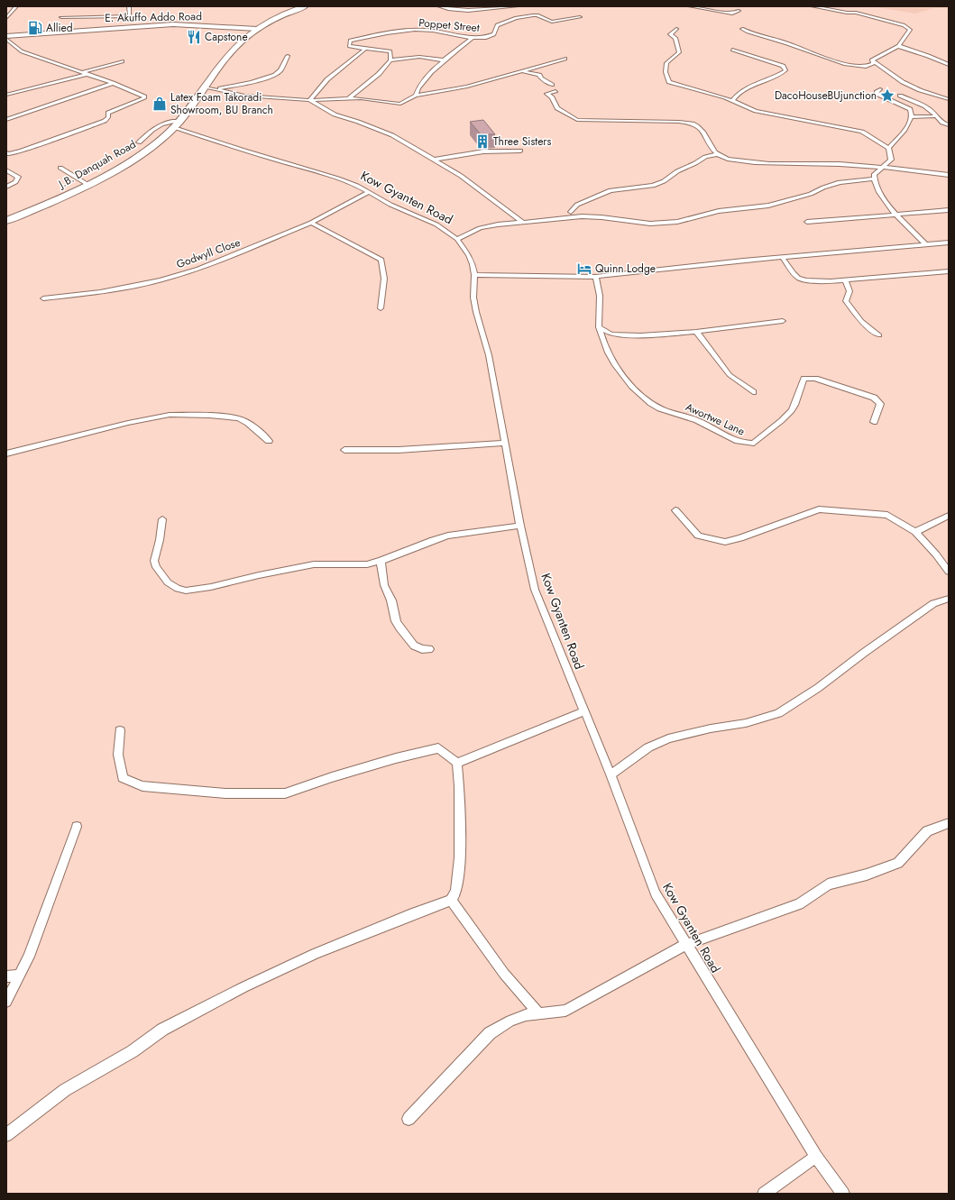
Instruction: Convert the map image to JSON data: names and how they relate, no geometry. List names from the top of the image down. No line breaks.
{"streets":{"highway":["J.B. Danquah Road"],"main road":["E. Akuffo Addo Road"],"street":["Poppet Street","Kow Gyanten Road","Godwyll Close","Awortwe Lane"]},"crossings":[["E. Akuffo Addo Road","J.B. Danquah Road"],["J.B. Danquah Road","Kow Gyanten Road"],["Kow Gyanten Road","Godwyll Close"]],"places":{"fuel station":["Allied"],"restaurant":["Capstone"],"place":["DacoHouseBUjunction"],"shop":["Latex Foam Takoradi Showroom, BU Branch"],"building":["Three Sisters"],"hotel":["Quinn Lodge"]}}
